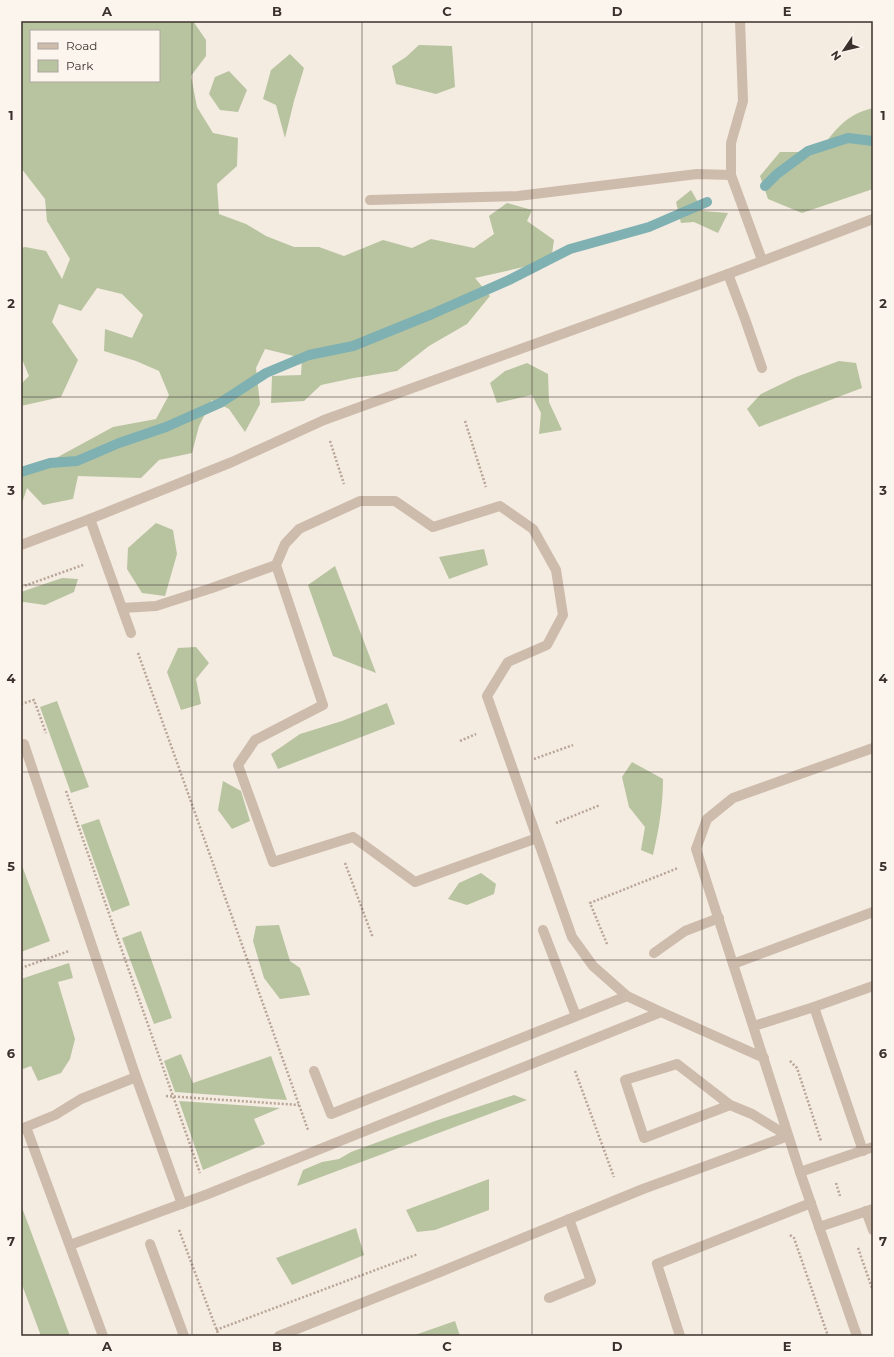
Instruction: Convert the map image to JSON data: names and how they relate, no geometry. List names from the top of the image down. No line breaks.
{"legend":["Road","Park"],"north":"bottom left","grid":{"columns":["A","B","C","D","E"],"rows":["1","2","3","4","5","6","7"]}}
